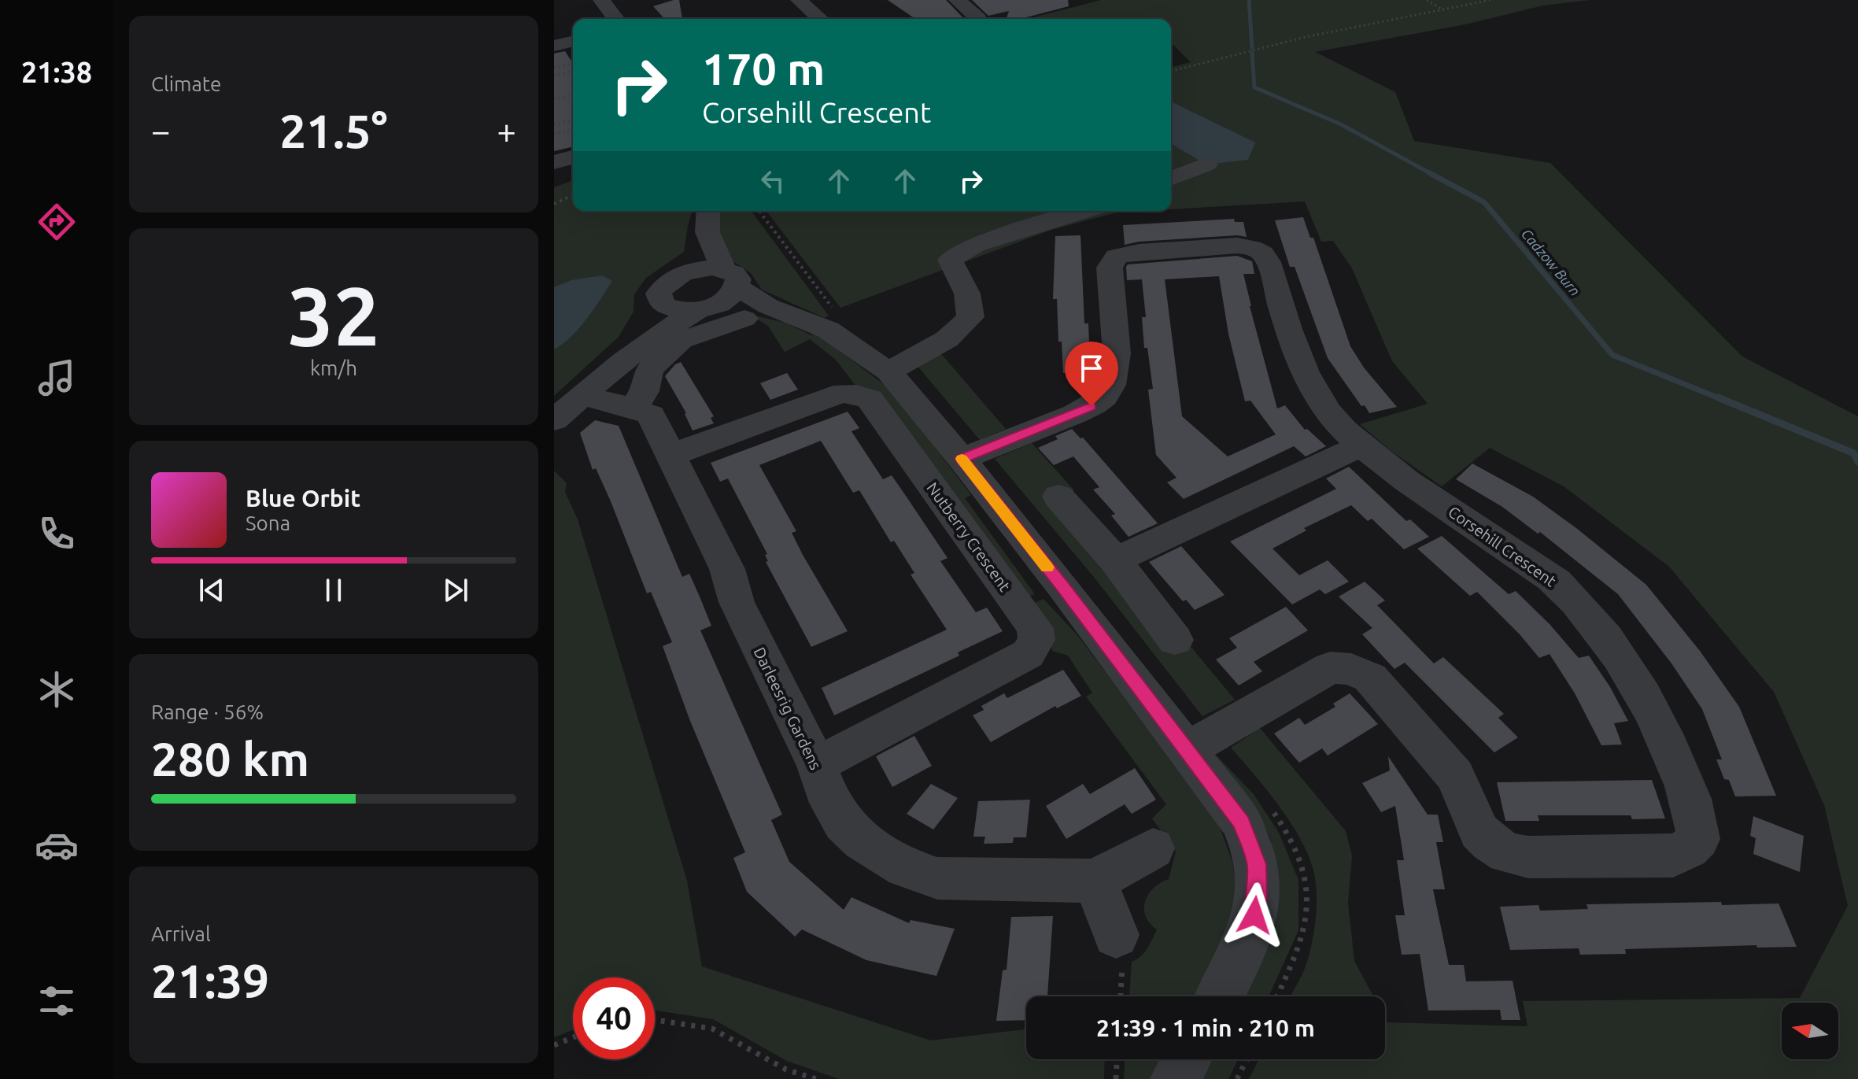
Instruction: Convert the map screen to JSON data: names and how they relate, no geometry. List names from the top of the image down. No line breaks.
{"streets":{"street":["Nutberry Crescent","Corsehill Crescent","Darleesrig Gardens"]},"crossings":[["Nutberry Crescent","Darleesrig Gardens"]],"water":["Cadzow Burn"],"north":"left","page":{"tabs":"21:38","tile":["Climate",["32","km/h"],["Range · 56%","280 km"],["Arrival","21:39"]],"turn":["170 m","Corsehill Crescent"],"heat":["−","21.5°","+"],"song":["Blue Orbit","Sona"],"limit":"40","trip":"21:39 · 1 min · 210 m"}}
